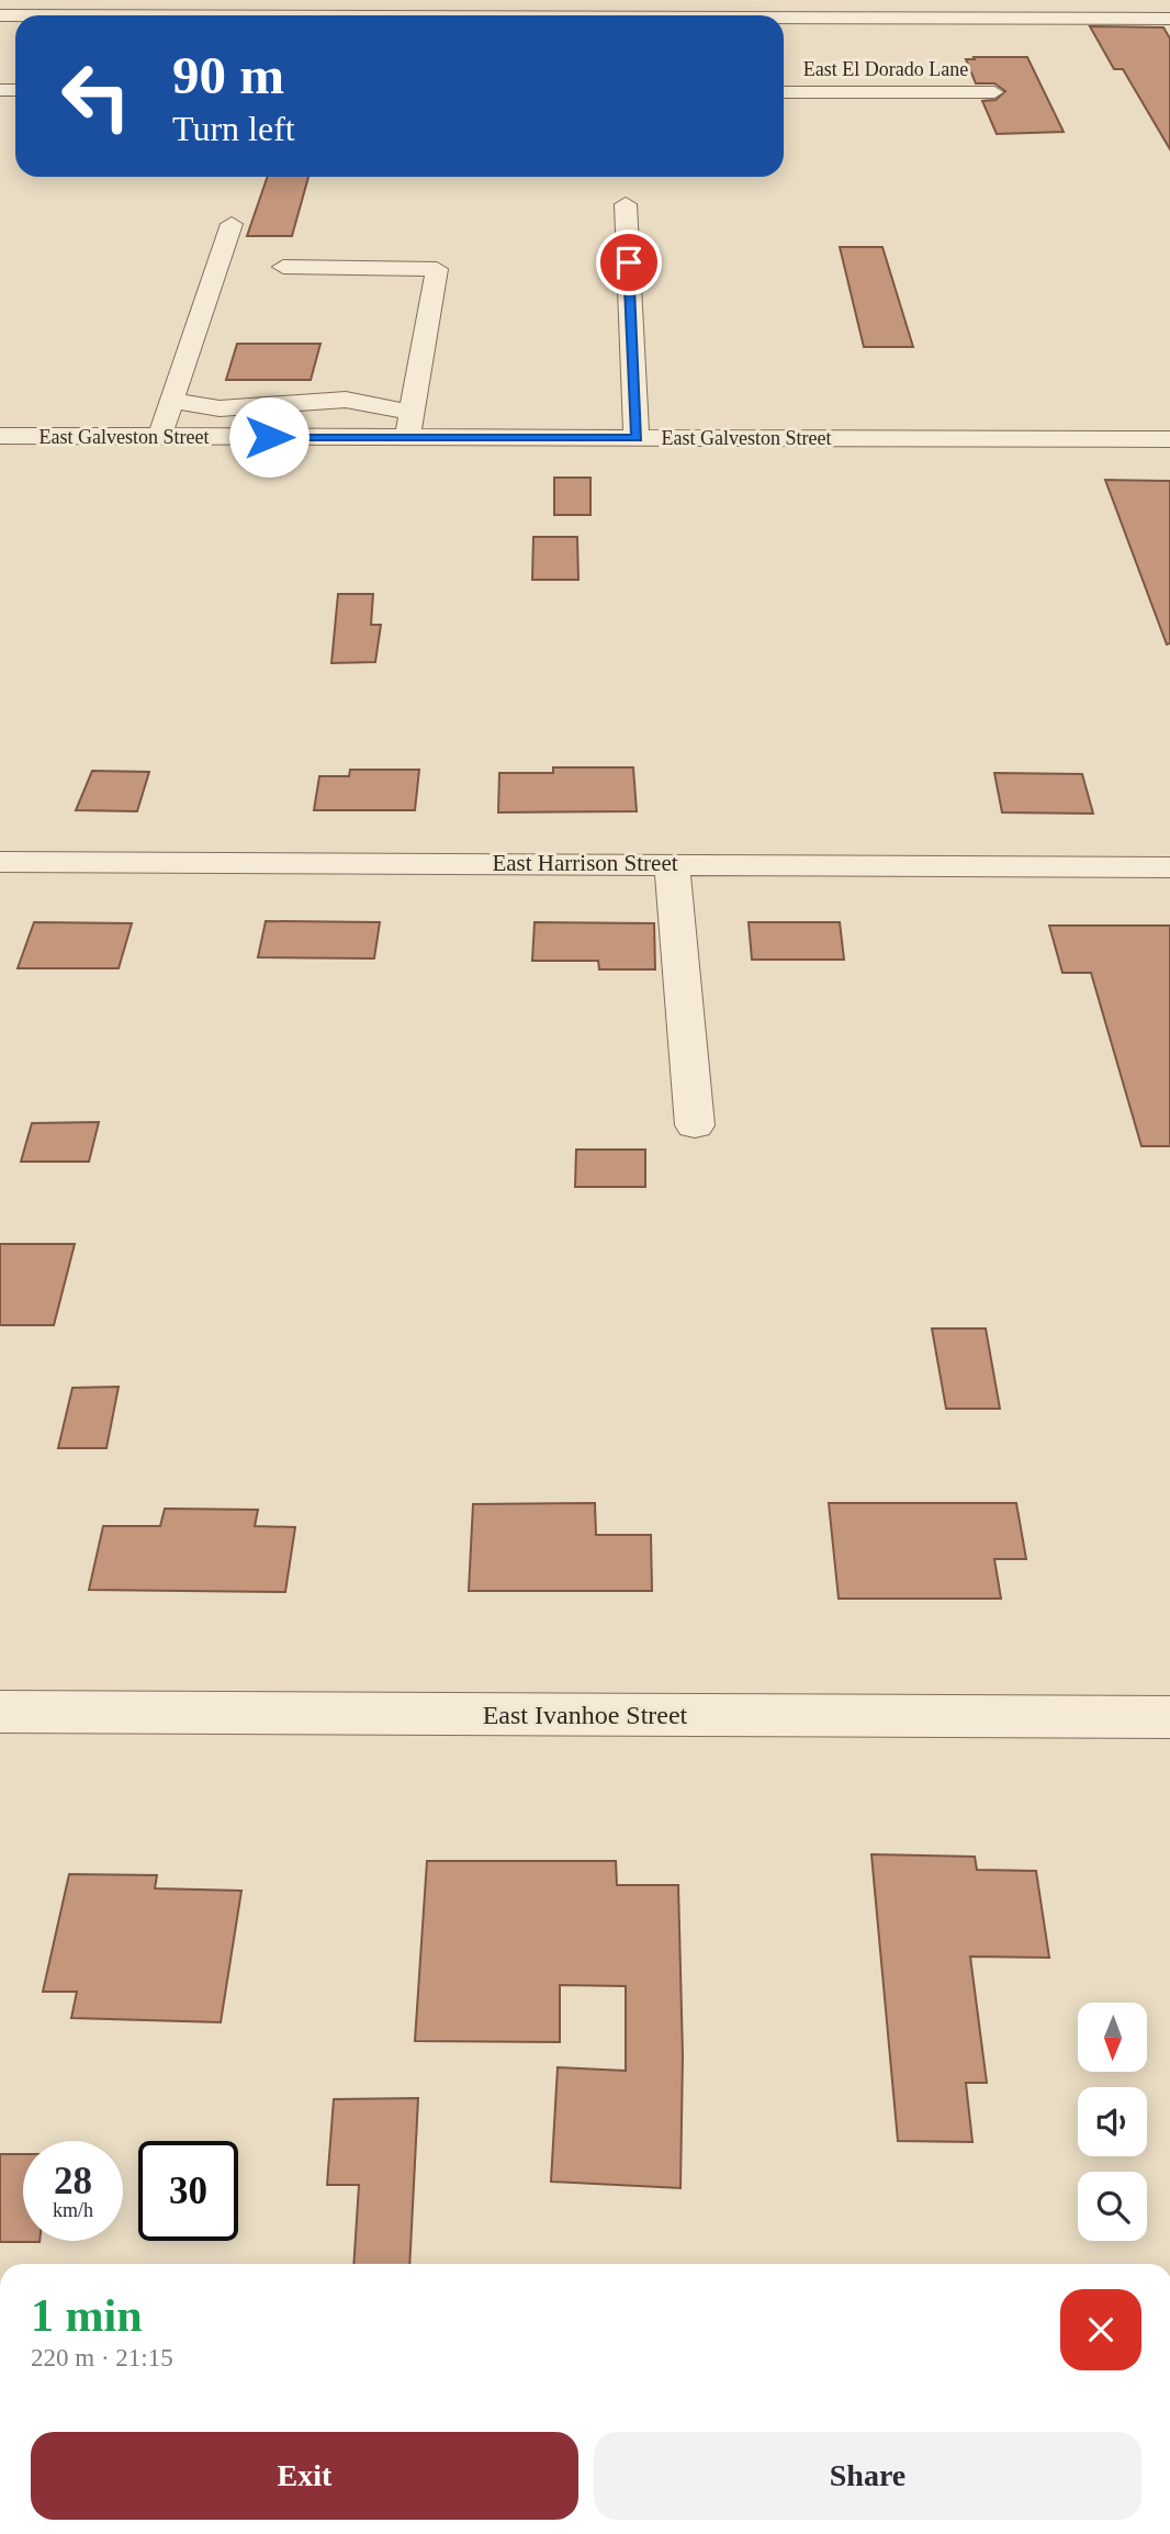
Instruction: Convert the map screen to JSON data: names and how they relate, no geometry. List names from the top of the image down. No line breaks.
{"streets":{"street":["East El Dorado Lane","East Galveston Street","East Harrison Street","East Ivanhoe Street"]},"north":"bottom","page":{"turn":["90 m","Turn left"],"speed":"28 km/h","limit":"30","heading":["1 min","220 m · 21:15"],"buttons":["Exit","Share"]}}
